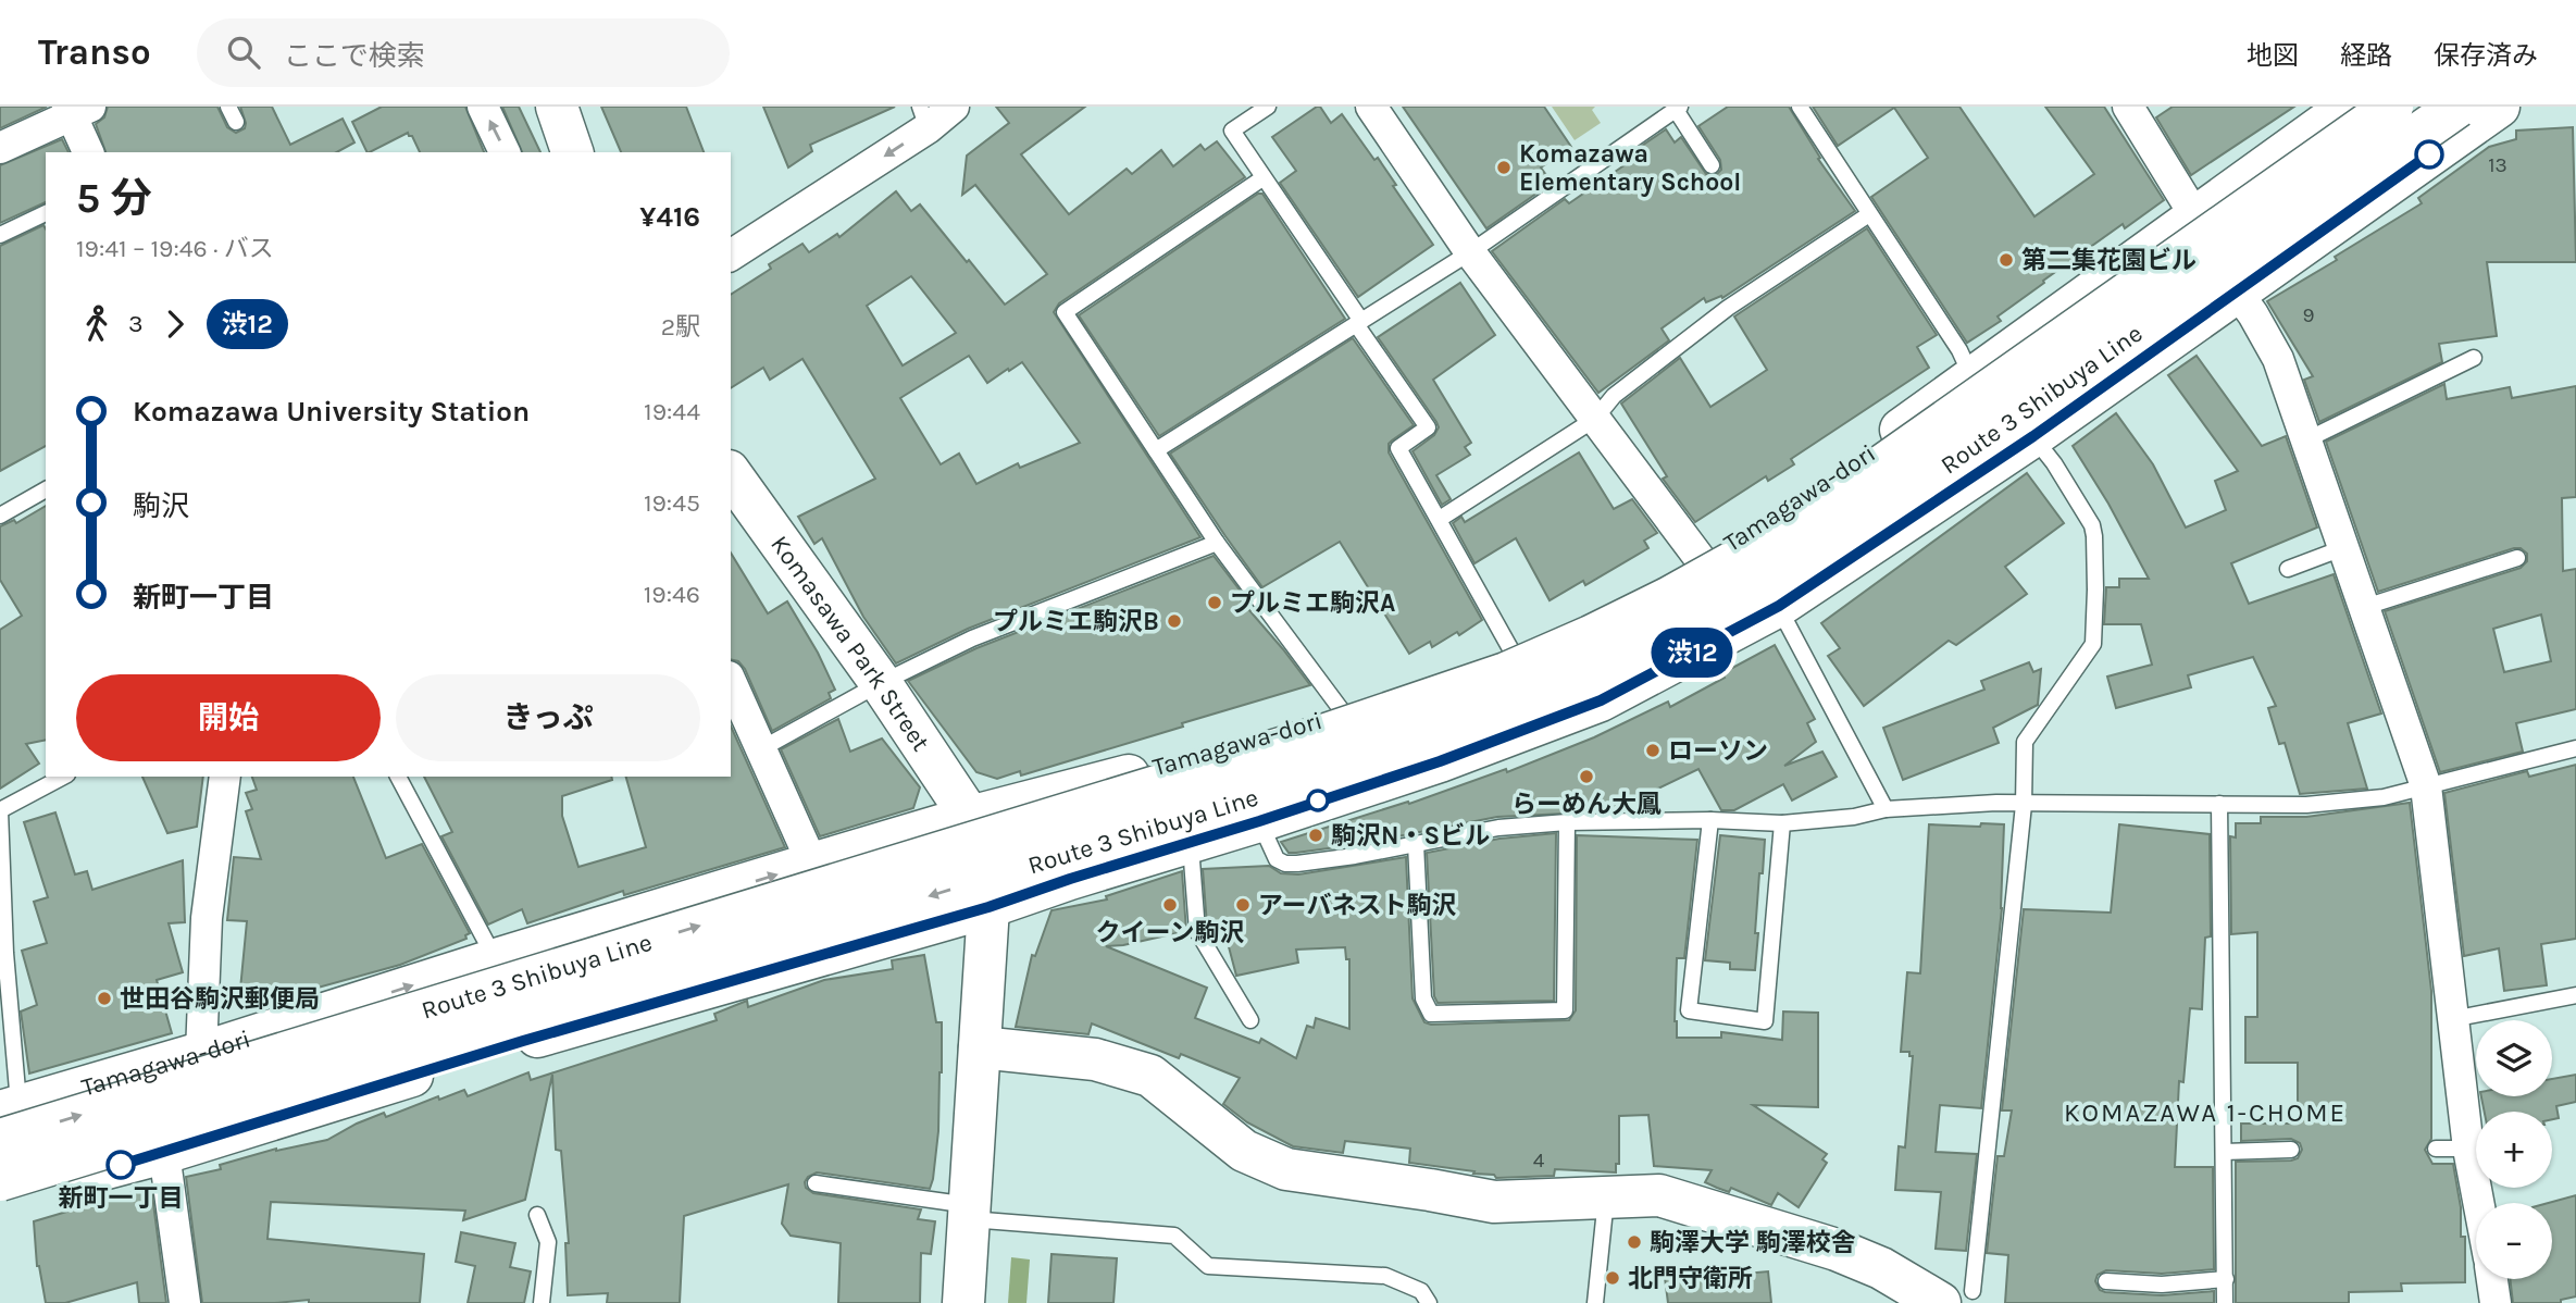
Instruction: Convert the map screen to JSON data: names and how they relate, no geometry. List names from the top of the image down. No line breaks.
{"streets":{"main road":["Route 3 Shibuya Line","Tamagawa-dori","Komasawa Park Street"]},"crossings":[["Route 3 Shibuya Line","Tamagawa-dori"],["Tamagawa-dori","Komasawa Park Street"]],"districts":["KOMAZAWA 1-CHOME"],"places":["Komazawa Elementary School","第二集花園ビル","プルミエ駒沢A","プルミエ駒沢B","ローソン","らーめん大鳳","駒沢N・Sビル","クイーン駒沢","アーバネスト駒沢","世田谷駒沢郵便局","新町一丁目","駒澤大学 駒澤校舎","北門守衛所"],"lines":["bus line 渋12"],"house_numbers":["13","9","4"],"page":{"header":"Transo","search":"ここで検索","nav":["地図","経路","保存済み"],"on_map":"渋12","heading":["5 分","19:41 – 19:46 · バス","¥416"],"legs":["3","渋12","2駅"],"list":[{"name":"Komazawa University Station","value":"19:44"},{"name":"駒沢","value":"19:45"},{"name":"新町一丁目","value":"19:46"}],"buttons":["開始","きっぷ"],"map_buttons":["+","−"]}}
